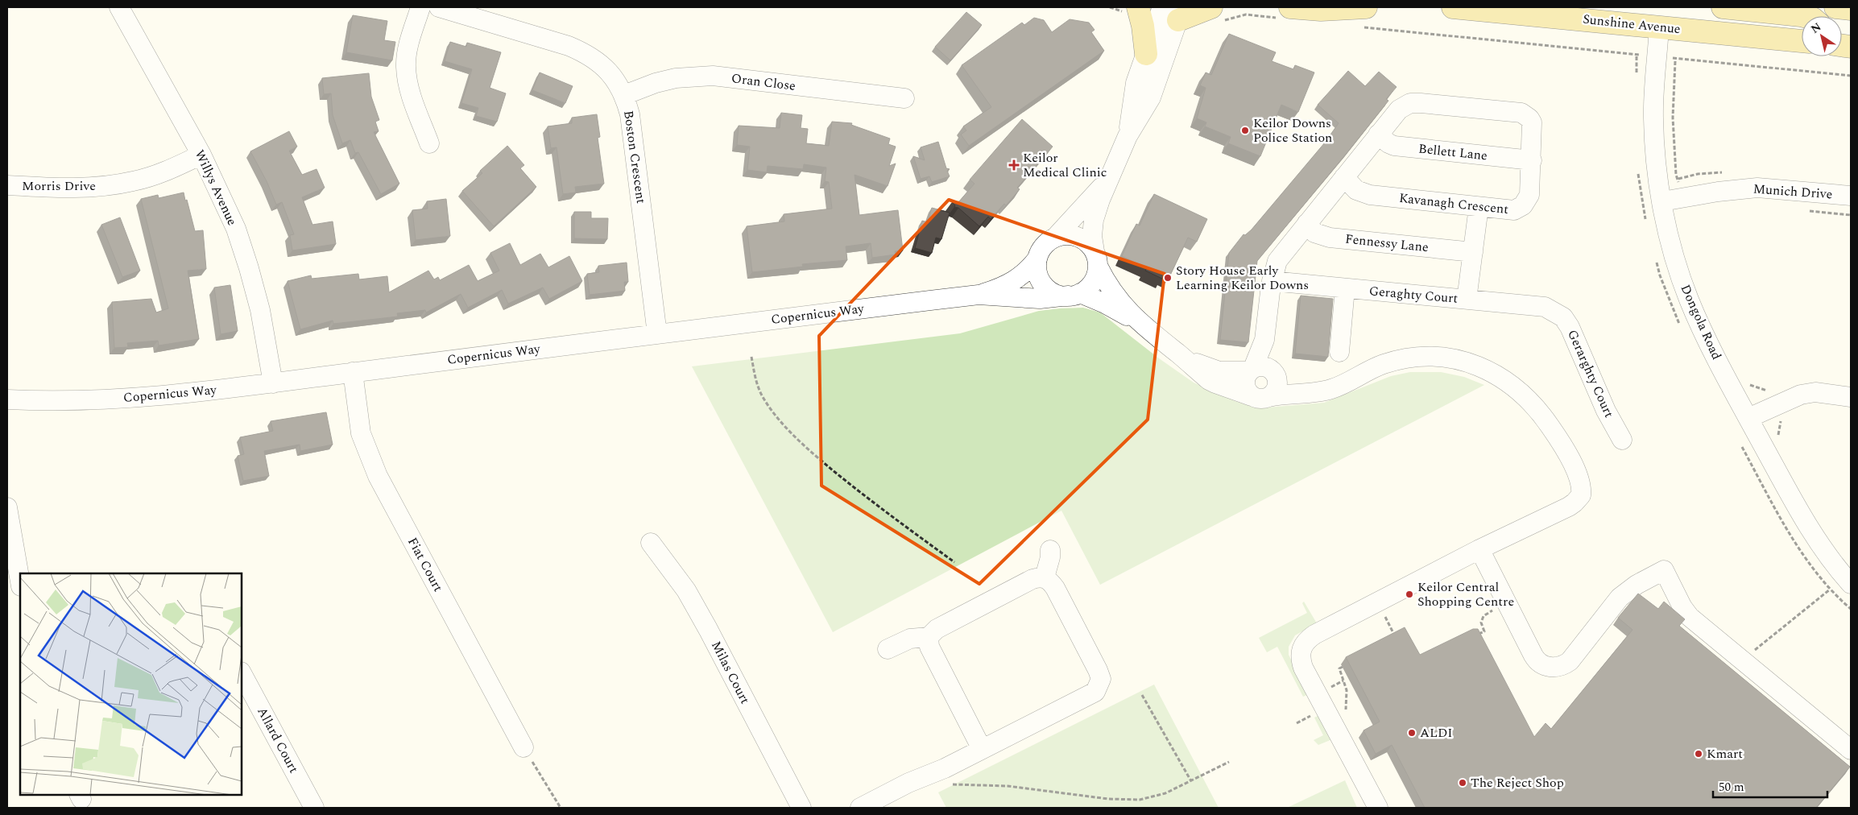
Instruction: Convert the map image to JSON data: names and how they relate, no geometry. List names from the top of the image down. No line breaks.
{"streets":{"main road":["Sunshine Avenue"],"street":["Oran Close","Bellett Lane","Boston Crescent","Morris Drive","Willys Avenue","Munich Drive","Kavanagh Crescent","Fennessy Lane","Geraghty Court","Copernicus Way","Dongola Road","Gerarghty Court","Fiat Court","Milas Court","Allard Court"]},"crossings":[["Sunshine Avenue","Dongola Road"],["Oran Close","Boston Crescent"],["Bellett Lane","Kavanagh Crescent"],["Boston Crescent","Copernicus Way"],["Morris Drive","Willys Avenue"],["Willys Avenue","Copernicus Way"],["Munich Drive","Dongola Road"],["Kavanagh Crescent","Fennessy Lane"],["Kavanagh Crescent","Geraghty Court"],["Geraghty Court","Gerarghty Court"],["Copernicus Way","Fiat Court"]],"places":{"other":["Keilor Downs Police Station","Story House Early Learning Keilor Downs","Keilor Central Shopping Centre","ALDI","Kmart","The Reject Shop"],"health":["Keilor Medical Clinic"]},"scale_bar":"50 m","north":"top left"}
